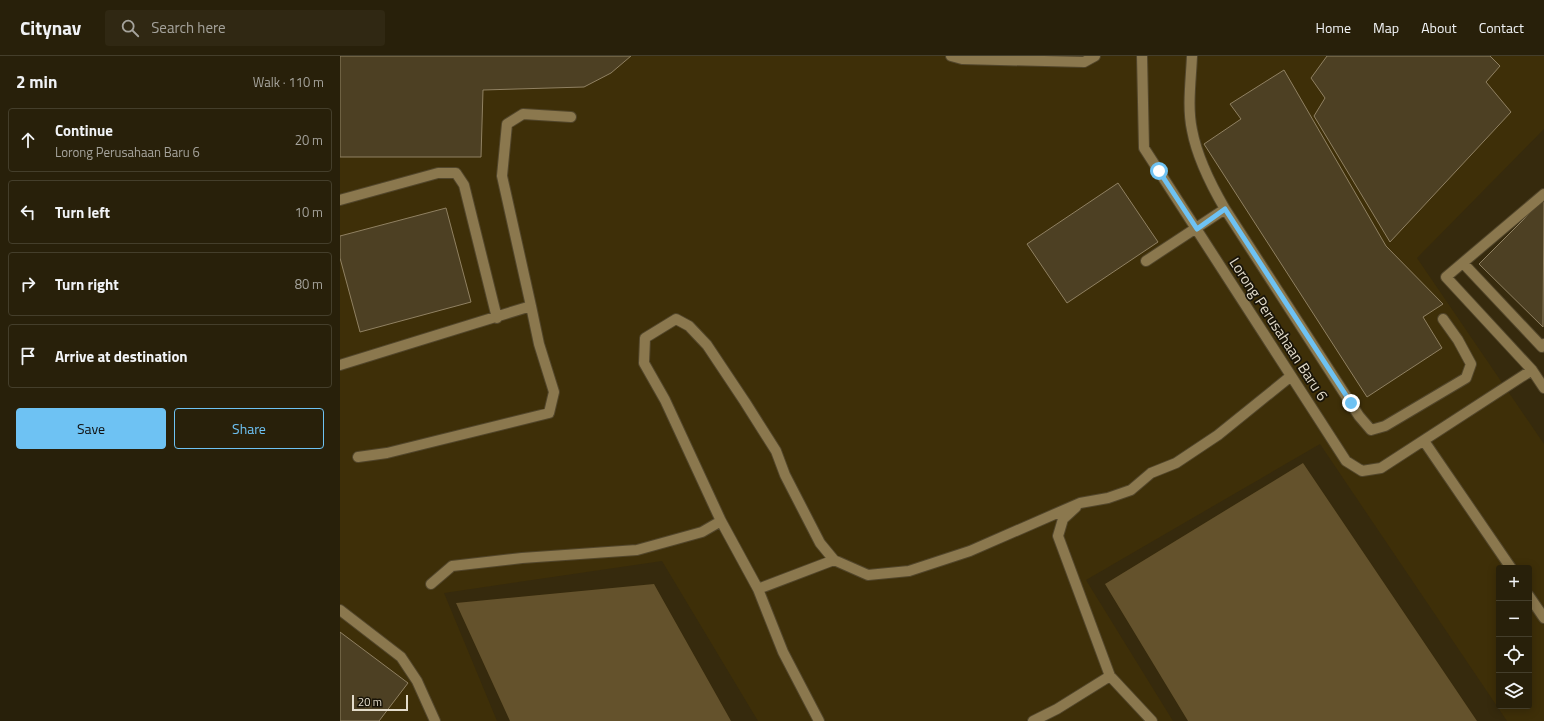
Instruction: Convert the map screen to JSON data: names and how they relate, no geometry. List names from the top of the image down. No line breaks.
{"streets":{"street":["Lorong Perusahaan Baru 6"]},"scale_bar":"20 m","page":{"header":"Citynav","search":"Search here","nav":["Home","Map","About","Contact"],"heading":["2 min","Walk · 110 m"],"list":[["Continue","Lorong Perusahaan Baru 6","20 m"],["Turn left","10 m"],["Turn right","80 m"],"Arrive at destination"],"buttons":["Save","Share"],"map_buttons":["+","−"],"scale":"20 m"}}
